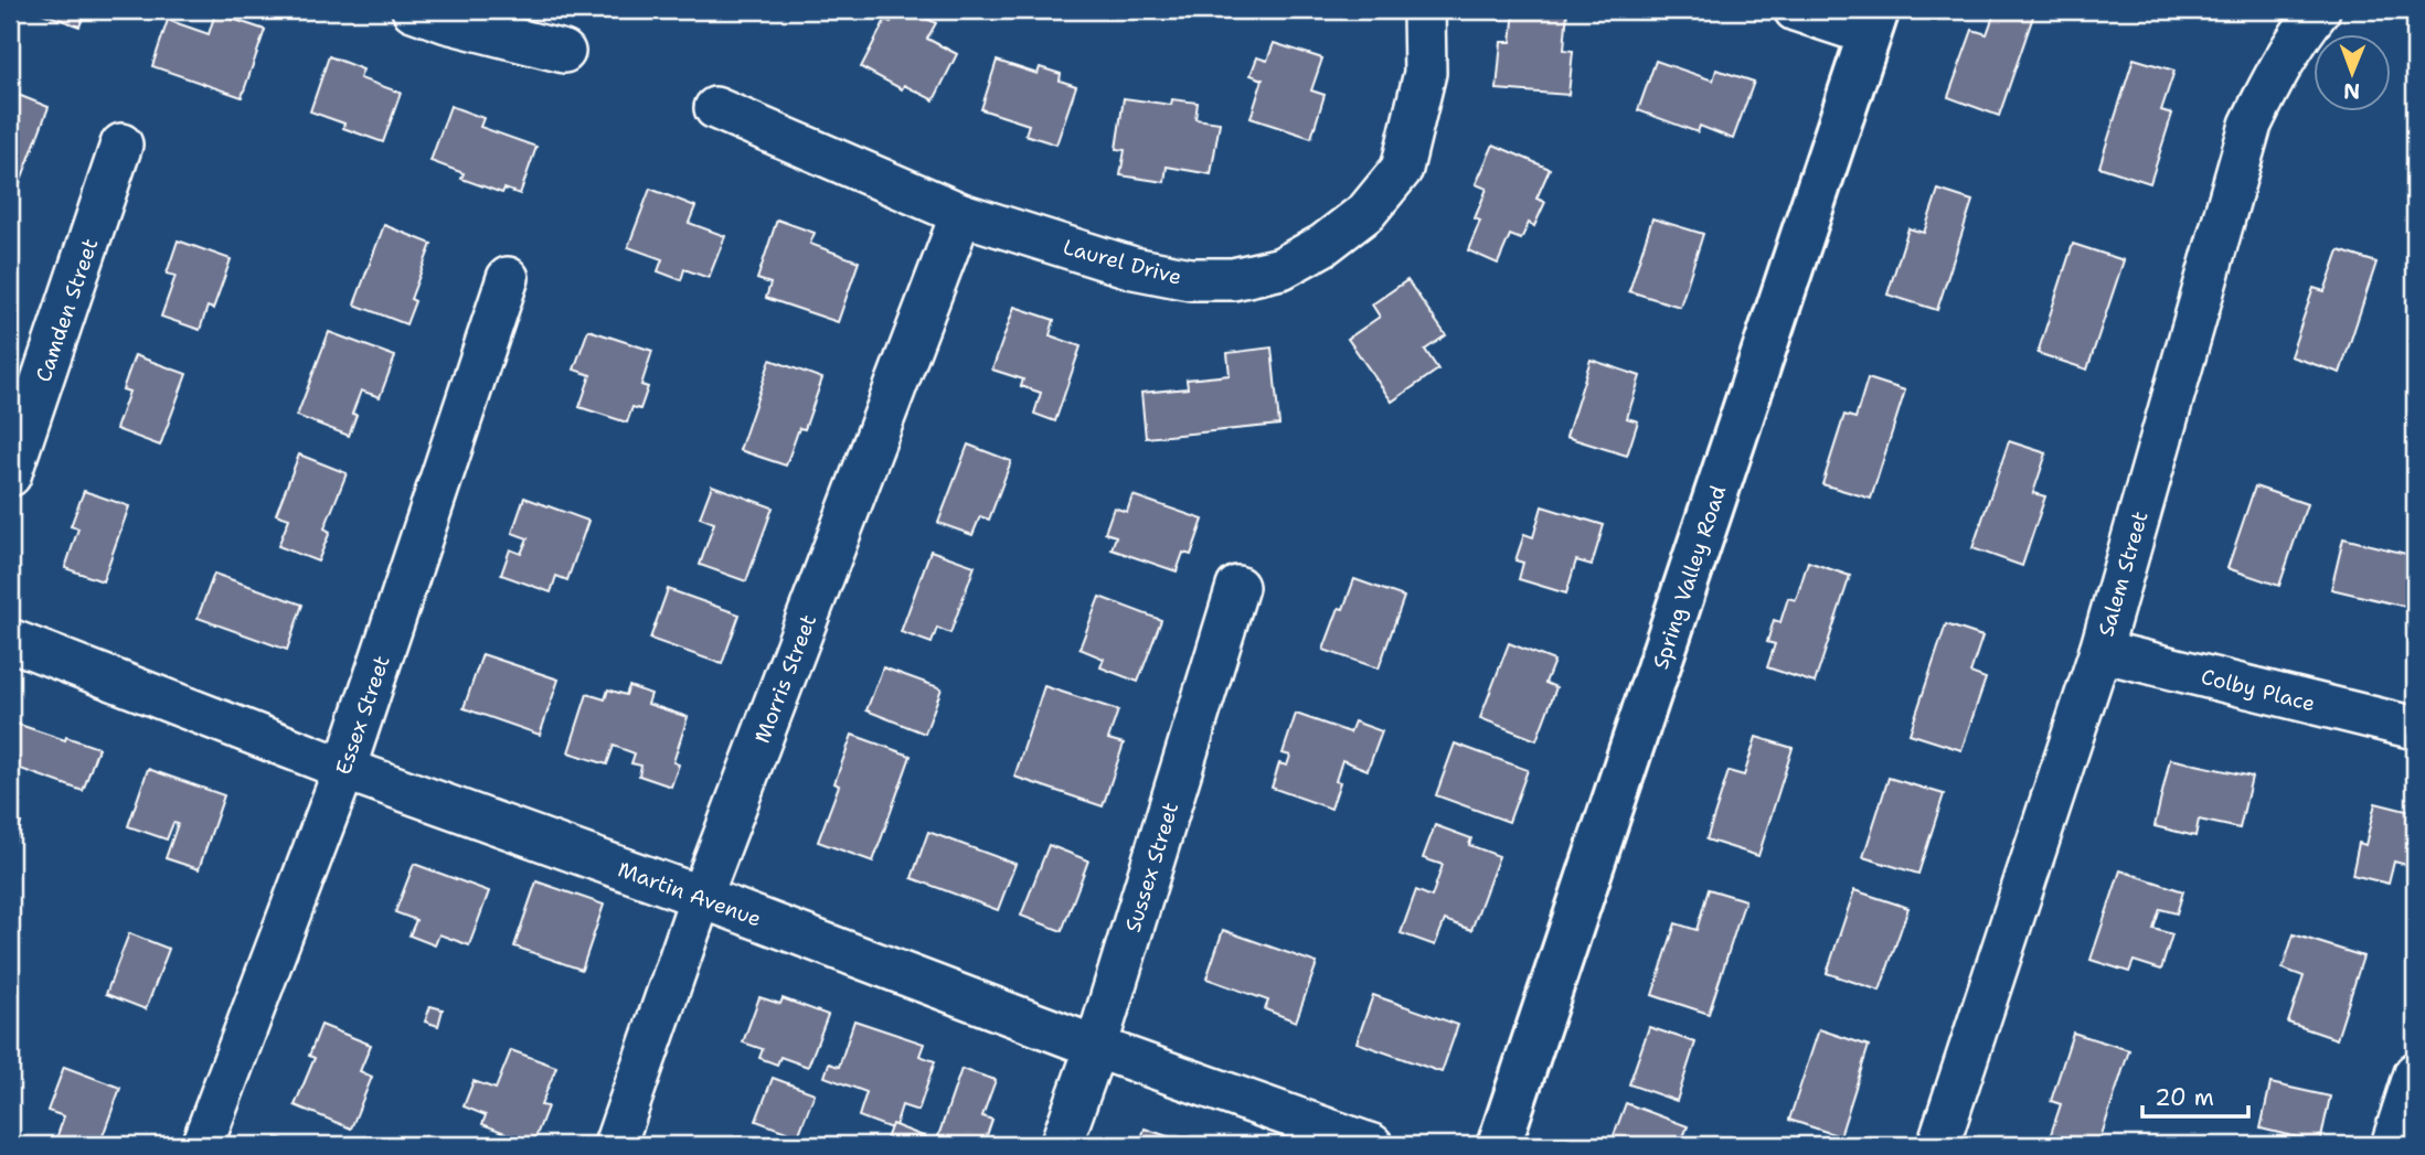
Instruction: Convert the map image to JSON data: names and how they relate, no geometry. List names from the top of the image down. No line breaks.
{"streets":{"street":["Laurel Drive","Camden Street","Salem Street","Spring Valley Road","Morris Street","Colby Place","Essex Street","Sussex Street","Martin Avenue"]},"crossings":[["Laurel Drive","Morris Street"],["Salem Street","Colby Place"],["Morris Street","Martin Avenue"],["Essex Street","Martin Avenue"],["Sussex Street","Martin Avenue"]],"scale_bar":"20 m","north":"bottom"}
